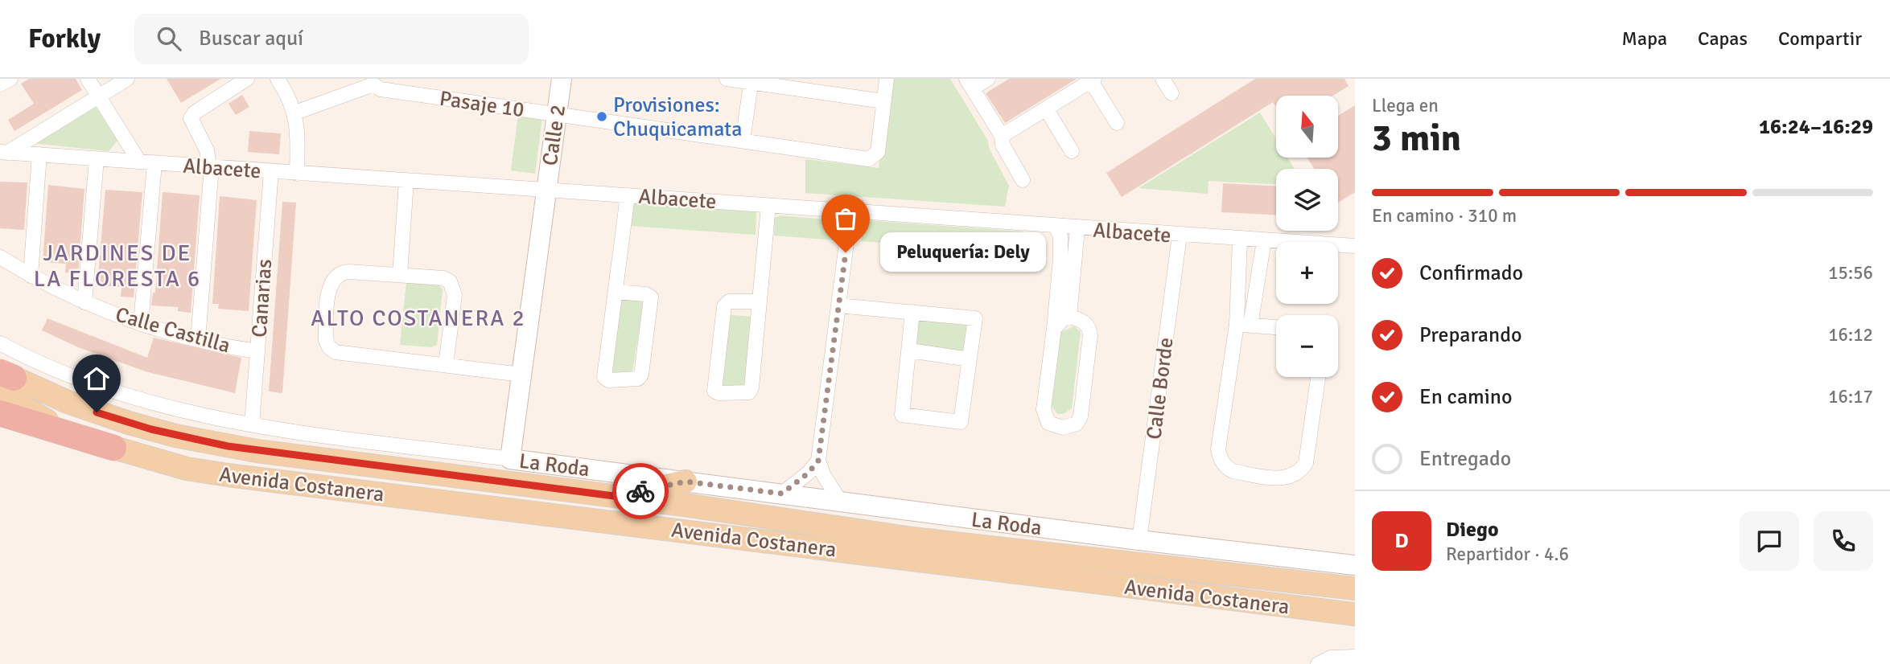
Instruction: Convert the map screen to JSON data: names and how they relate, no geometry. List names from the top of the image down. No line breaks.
{"streets":{"main road":["Avenida Costanera"],"street":["Pasaje 10","Calle 2","Albacete","Canarias","Calle Castilla","Calle Borde","La Roda"]},"crossings":[["Pasaje 10","Calle 2"],["Calle 2","Albacete"],["Calle 2","La Roda"],["Albacete","Canarias"],["Albacete","Calle Borde"],["Canarias","Calle Castilla"],["Canarias","La Roda"],["Calle Borde","La Roda"]],"districts":["JARDINES DE LA FLORESTA 6","ALTO COSTANERA 2"],"places":["Provisiones: Chuquicamata","Peluquería: Dely"],"north":"top","page":{"header":"Forkly","search":"Buscar aquí","nav":["Mapa","Capas","Compartir"],"heading":["3 min","Llega en","16:24–16:29"],"panel":["Diego","Repartidor · 4.6"],"map_buttons":["+","−"],"bar":"En camino · 310 m","bubble":"Peluquería: Dely","list":[["Confirmado","15:56"],["Preparando","16:12"],["En camino","16:17"],"Entregado"],"round":"D"}}
